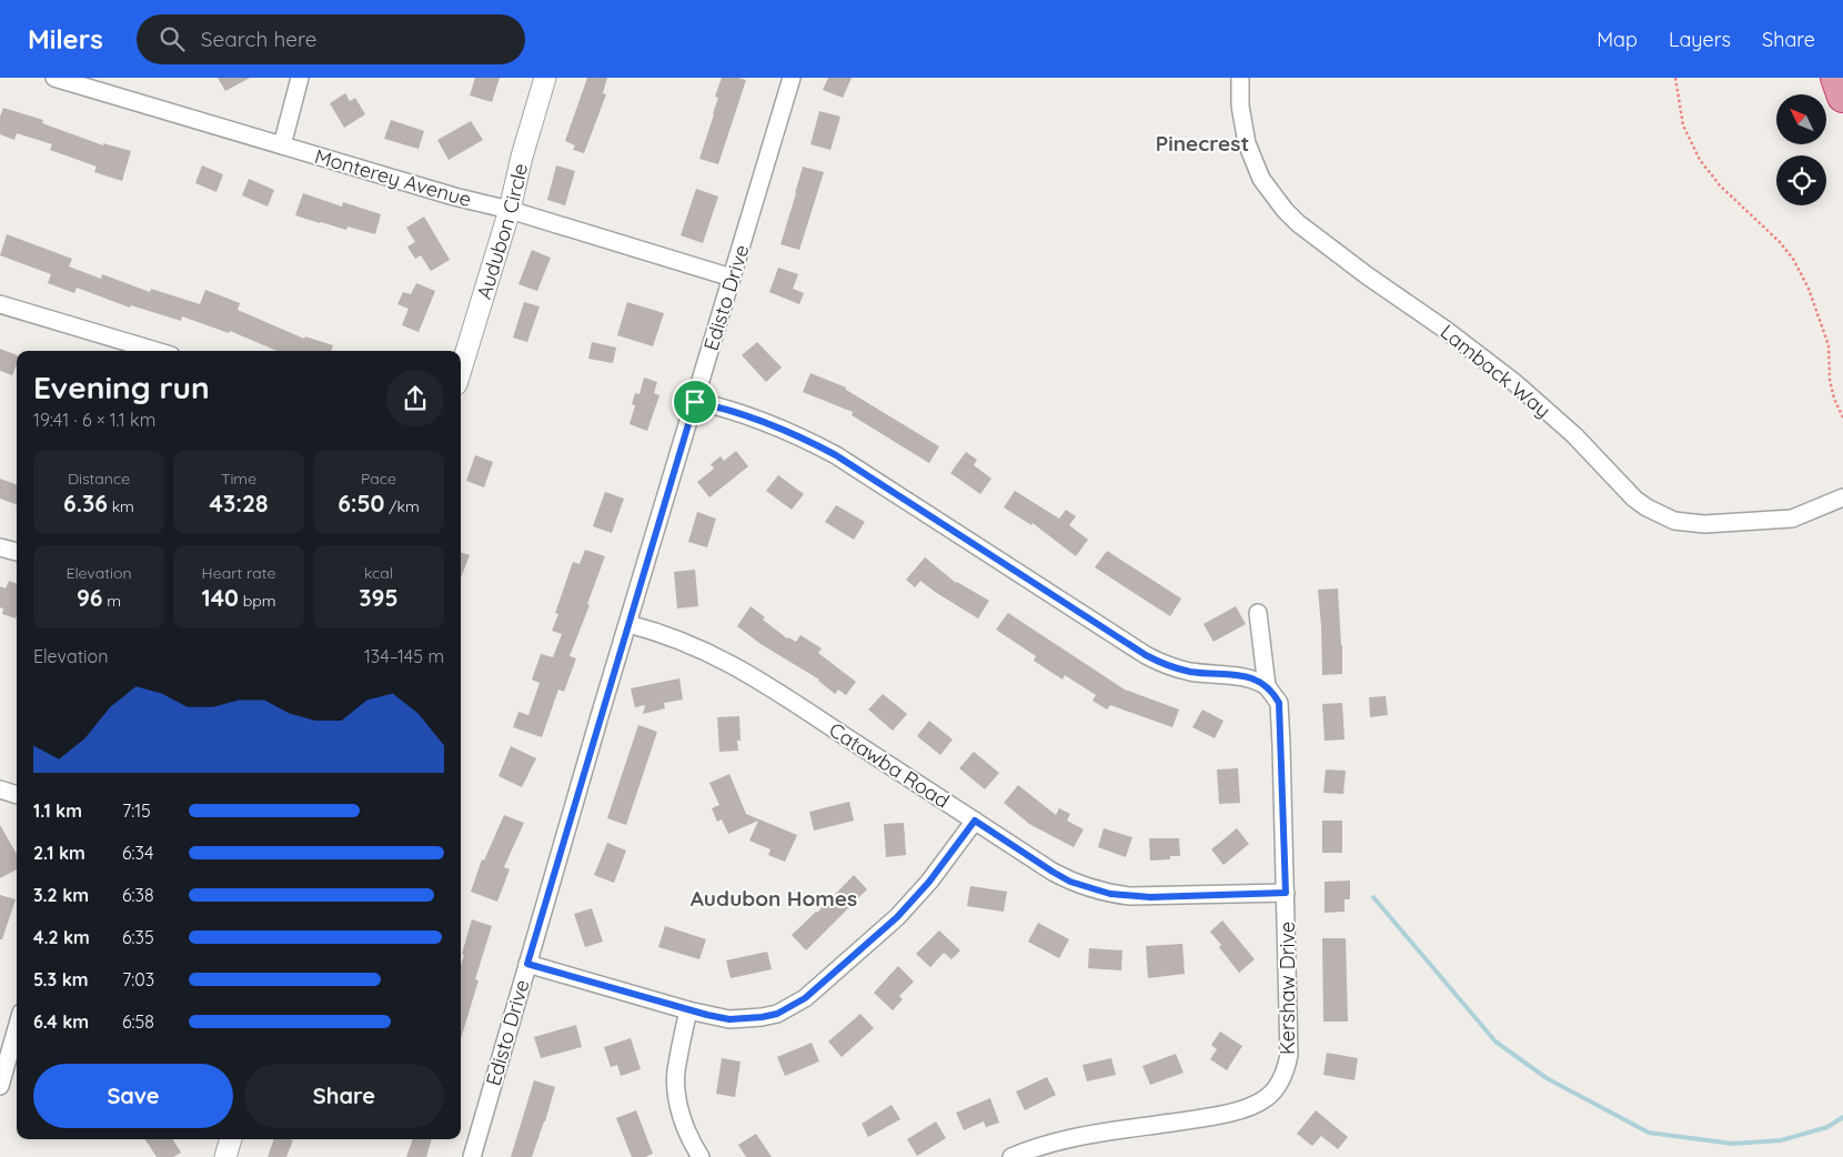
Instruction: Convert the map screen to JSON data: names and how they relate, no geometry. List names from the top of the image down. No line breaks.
{"streets":{"street":["Monterey Avenue","Audubon Circle","Edisto Drive","Lamback Way","Catawba Road","Kershaw Drive"]},"crossings":[["Monterey Avenue","Audubon Circle"],["Monterey Avenue","Edisto Drive"],["Edisto Drive","Catawba Road"],["Catawba Road","Kershaw Drive"]],"districts":["Pinecrest","Audubon Homes"],"north":"top left","page":{"header":"Milers","search":"Search here","nav":["Map","Layers","Share"],"heading":["Evening run","19:41 · 6 × 1.1 km"],"stats":[["Distance","6.36 km"],["Time","43:28"],["Pace","6:50 /km"],["Elevation","96 m"],["Heart rate","140 bpm"],["kcal","395"]],"chart":["Elevation","134–145 m"],"list":[{"name":"1.1 km","note":"7:15"},{"name":"2.1 km","note":"6:34"},{"name":"3.2 km","note":"6:38"},{"name":"4.2 km","note":"6:35"},{"name":"5.3 km","note":"7:03"},{"name":"6.4 km","note":"6:58"}],"buttons":["Save","Share"]}}
